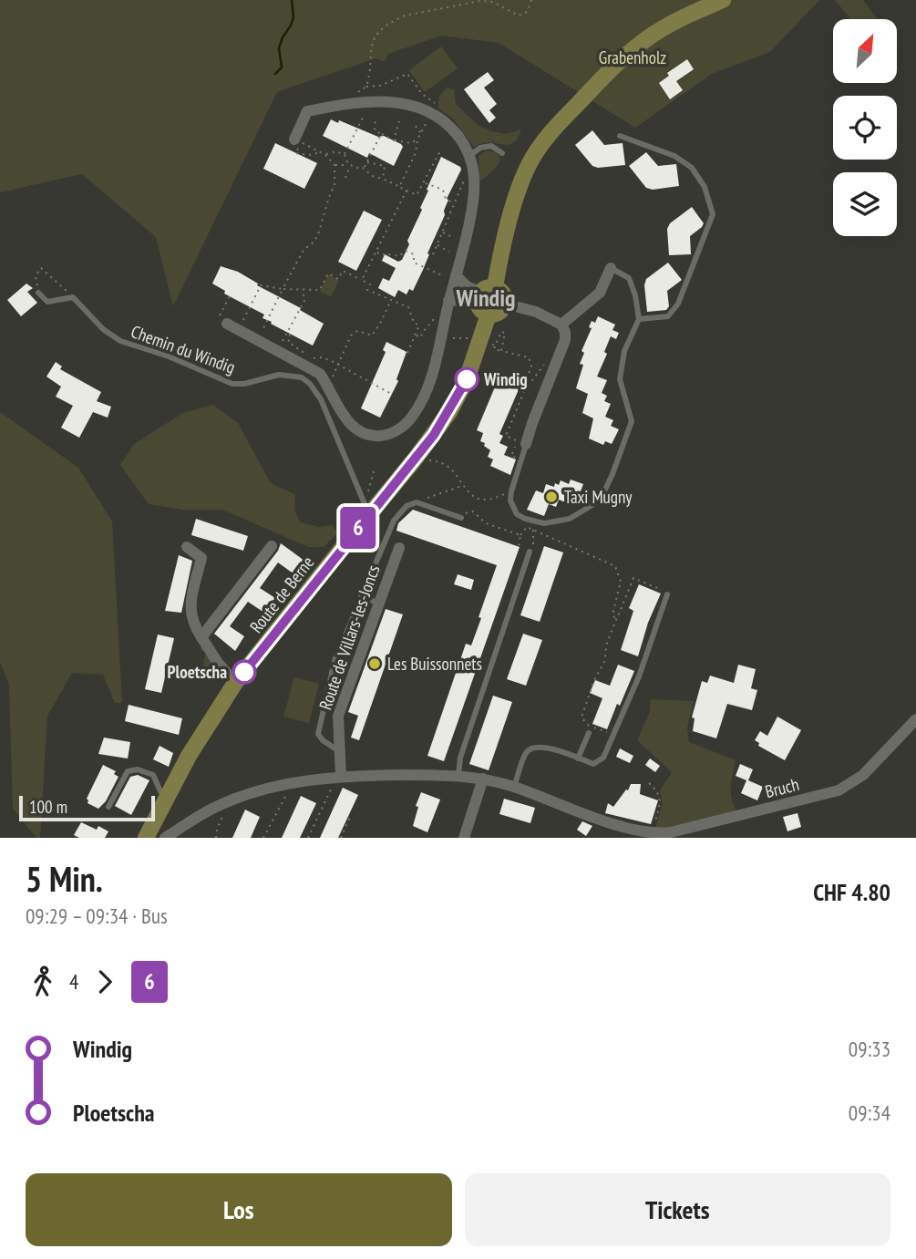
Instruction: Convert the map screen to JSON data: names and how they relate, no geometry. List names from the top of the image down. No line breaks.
{"streets":{"main road":["Route de Berne"],"street":["Route de Villars-les-Joncs","Bruch"],"lane":["Chemin du Windig"]},"crossings":[["Chemin du Windig","Route de Berne"]],"districts":["Windig"],"parks":["Grabenholz"],"places":["Windig","Taxi Mugny","Les Buissonnets","Ploetscha"],"lines":["bus line 6"],"scale_bar":"100 m","north":"top right","page":{"on_map":"6","scale":"100 m","heading":["5 Min.","09:29 – 09:34 · Bus","CHF 4.80"],"legs":["4","6"],"list":[{"name":"Windig","value":"09:33"},{"name":"Ploetscha","value":"09:34"}],"buttons":["Los","Tickets"]}}
